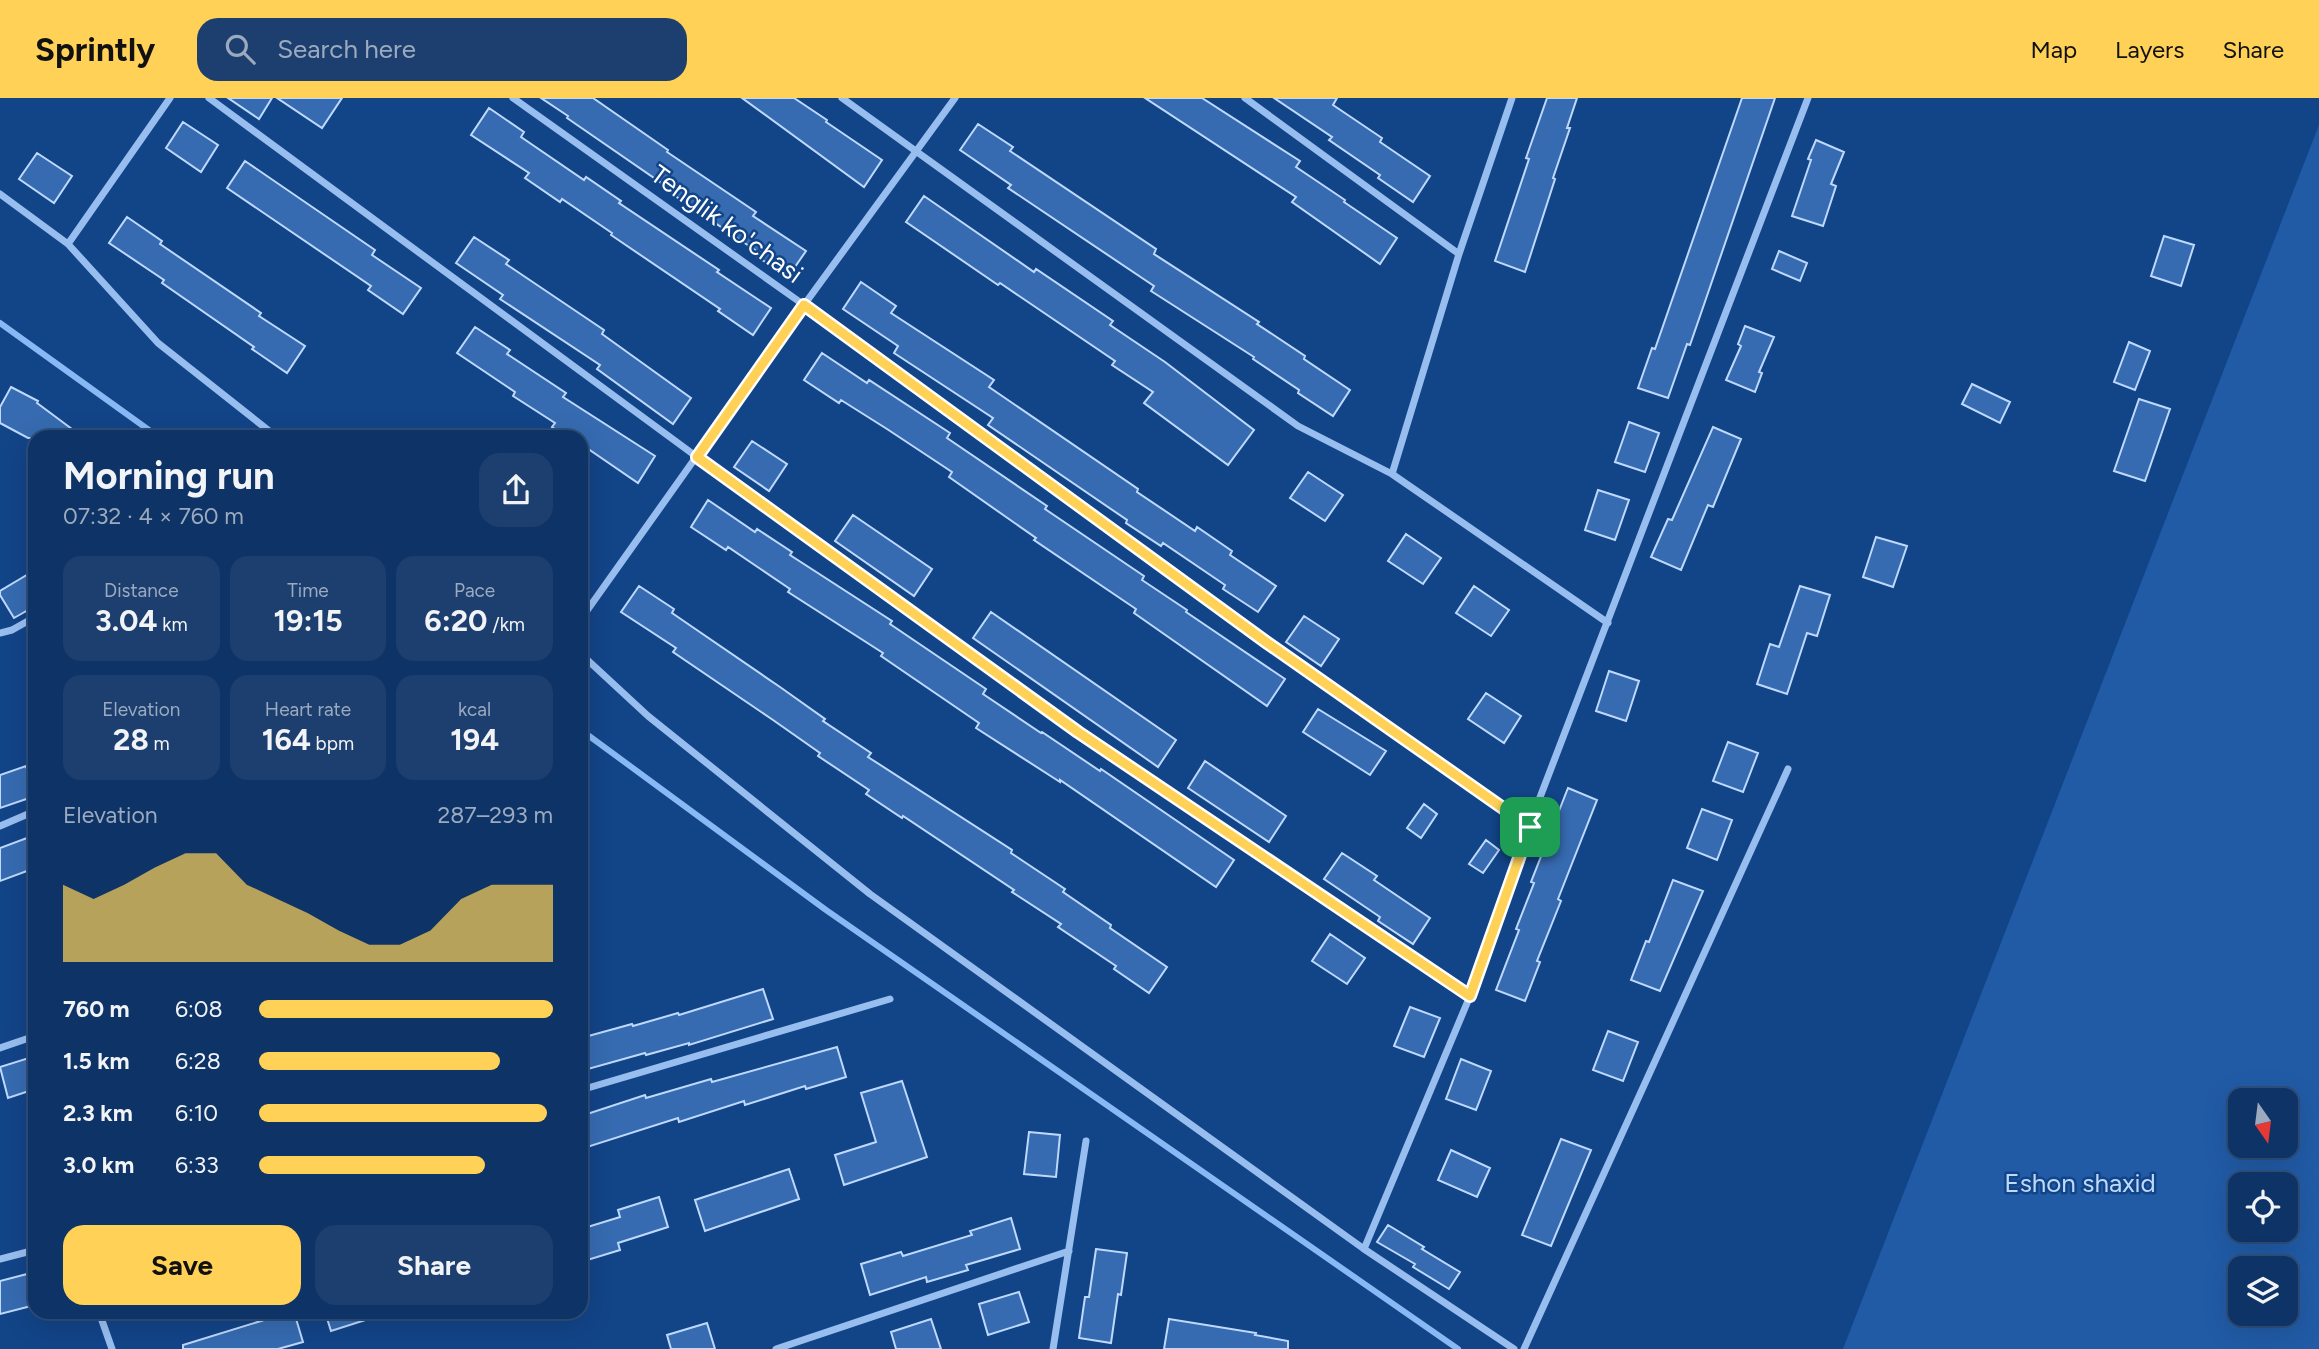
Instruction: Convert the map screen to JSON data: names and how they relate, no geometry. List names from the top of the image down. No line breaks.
{"streets":{"street":["Tenglik ko'chasi"]},"parks":["Eshon shaxid"],"north":"bottom","page":{"header":"Sprintly","search":"Search here","nav":["Map","Layers","Share"],"heading":["Morning run","07:32 · 4 × 760 m"],"stats":[["Distance","3.04 km"],["Time","19:15"],["Pace","6:20 /km"],["Elevation","28 m"],["Heart rate","164 bpm"],["kcal","194"]],"chart":["Elevation","287–293 m"],"list":[{"name":"760 m","note":"6:08"},{"name":"1.5 km","note":"6:28"},{"name":"2.3 km","note":"6:10"},{"name":"3.0 km","note":"6:33"}],"buttons":["Save","Share"]}}
